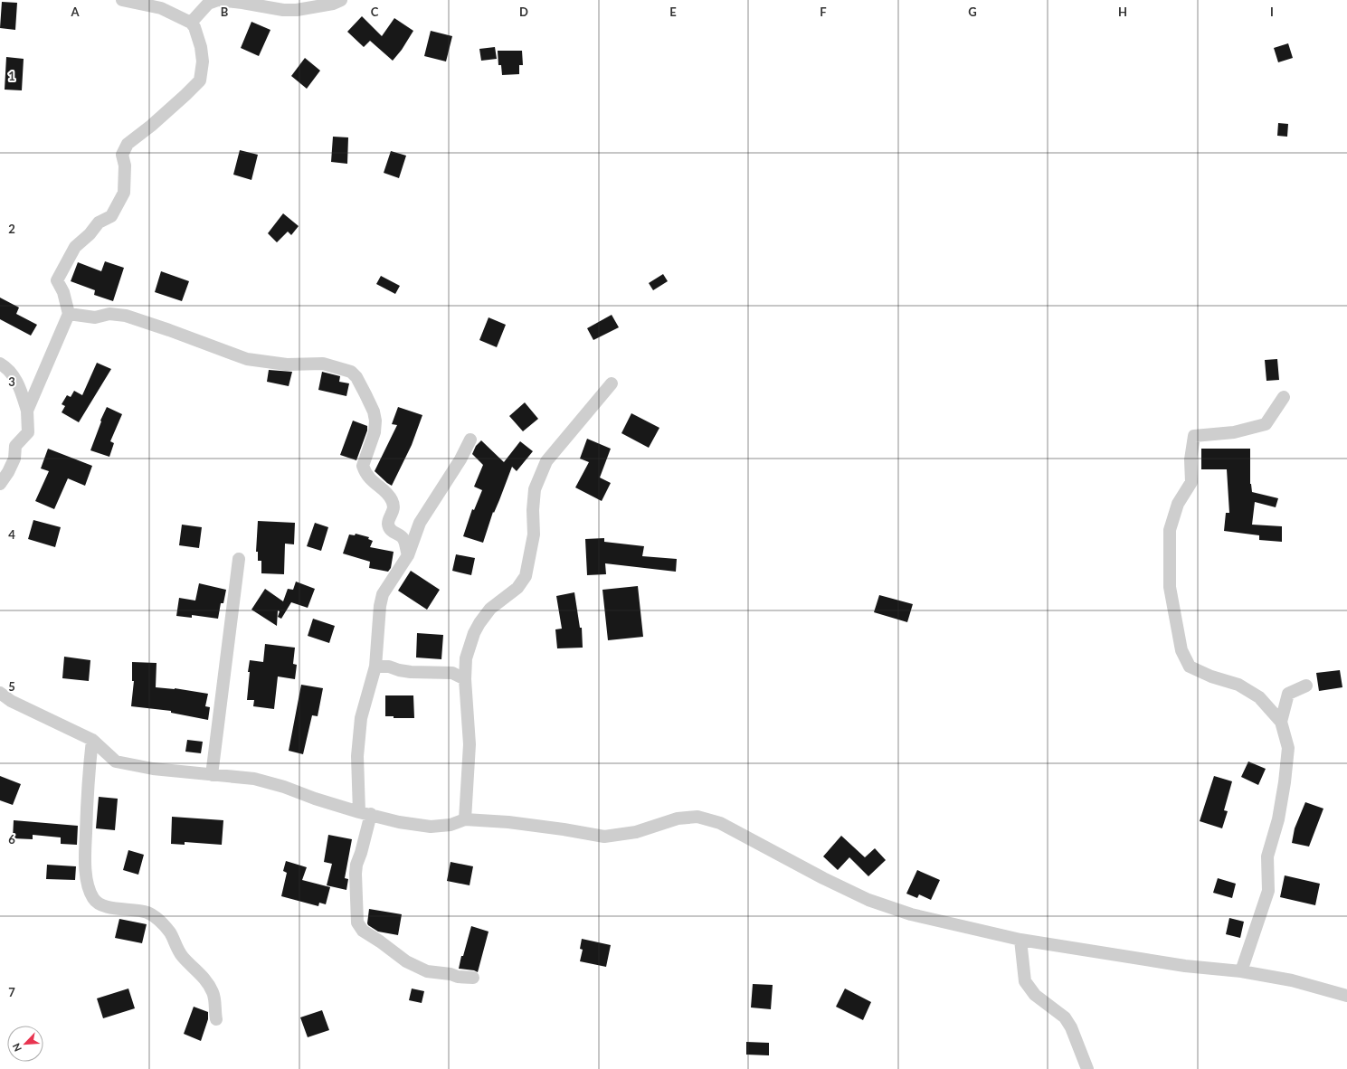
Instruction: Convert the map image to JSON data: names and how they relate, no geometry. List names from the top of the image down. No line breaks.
{"north":"bottom left","grid":{"columns":["A","B","C","D","E","F","G","H","I"],"rows":["1","2","3","4","5","6","7"]}}
